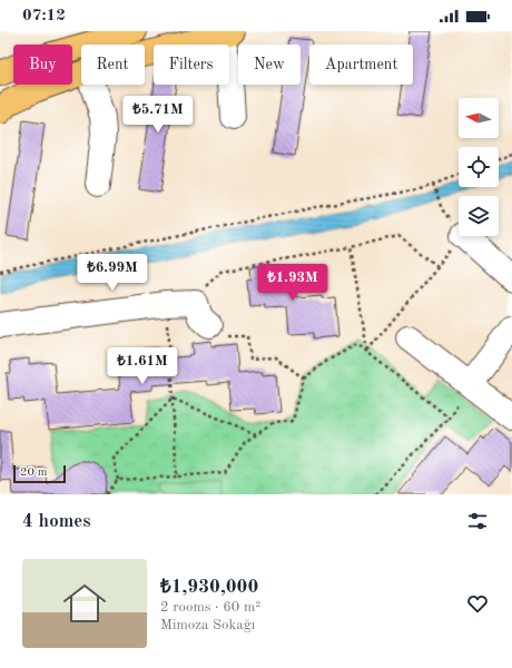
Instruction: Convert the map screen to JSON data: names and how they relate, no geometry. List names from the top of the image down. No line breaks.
{"scale_bar":"20 m","north":"left","page":{"status":"07:12","chip":["Buy","Rent","Filters","New","Apartment"],"price":["₺5.71M","₺6.99M","₺1.93M","₺1.61M"],"scale":"20 m","heading":"4 homes","list":[{"name":"₺1,930,000","note":"2 rooms · 60 m² · Mimoza Sokağı"}]}}
